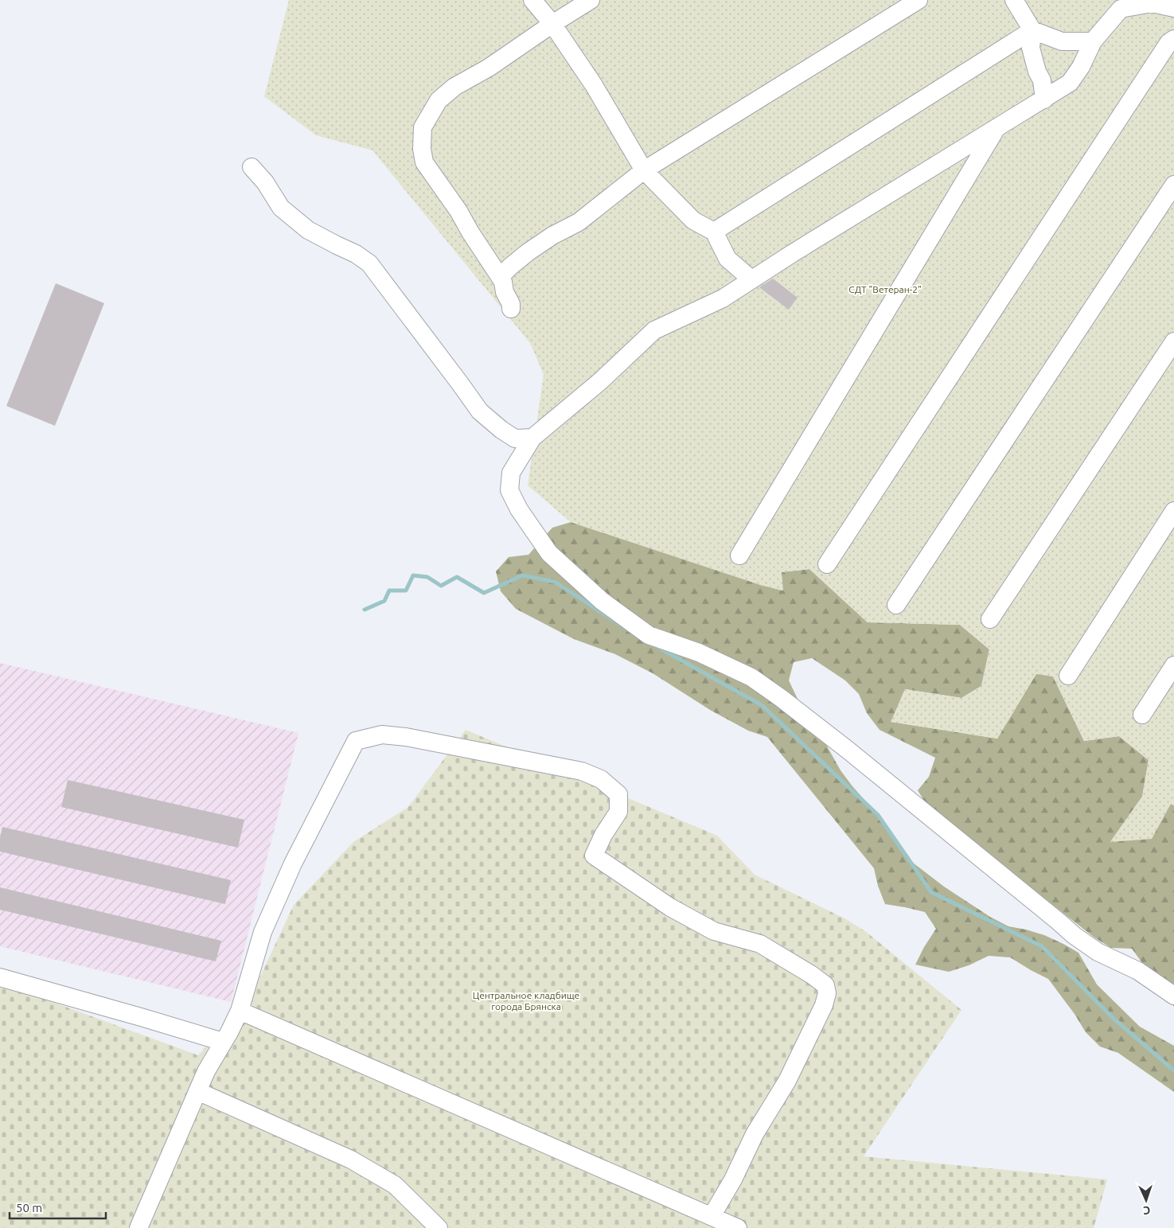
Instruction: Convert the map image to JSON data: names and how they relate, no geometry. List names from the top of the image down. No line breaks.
{"parks":["СДТ \"Ветеран-2\"","Центральное кладбище города Брянска"],"scale_bar":"50 m","north":"bottom"}
